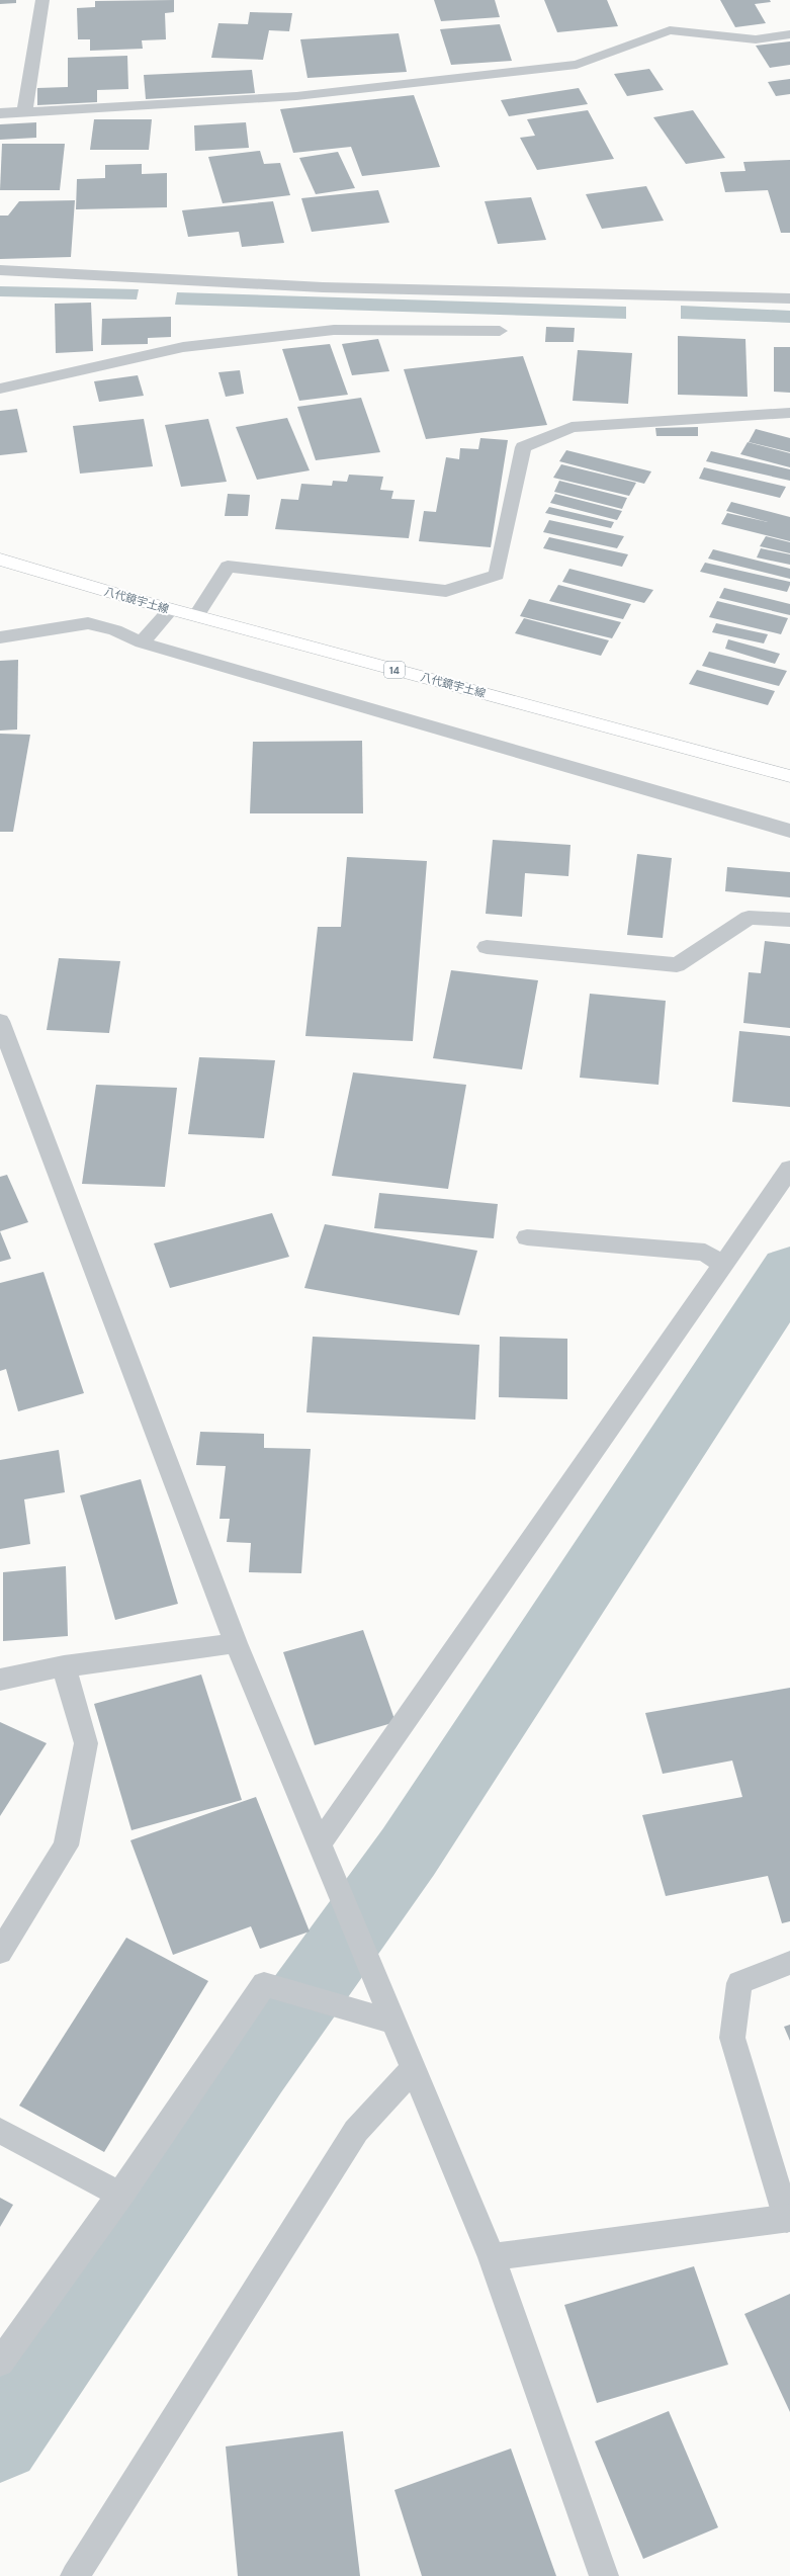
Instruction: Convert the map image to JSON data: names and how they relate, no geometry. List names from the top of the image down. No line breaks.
{"streets":{"main road":["八代鏡宇土線","14"]}}
